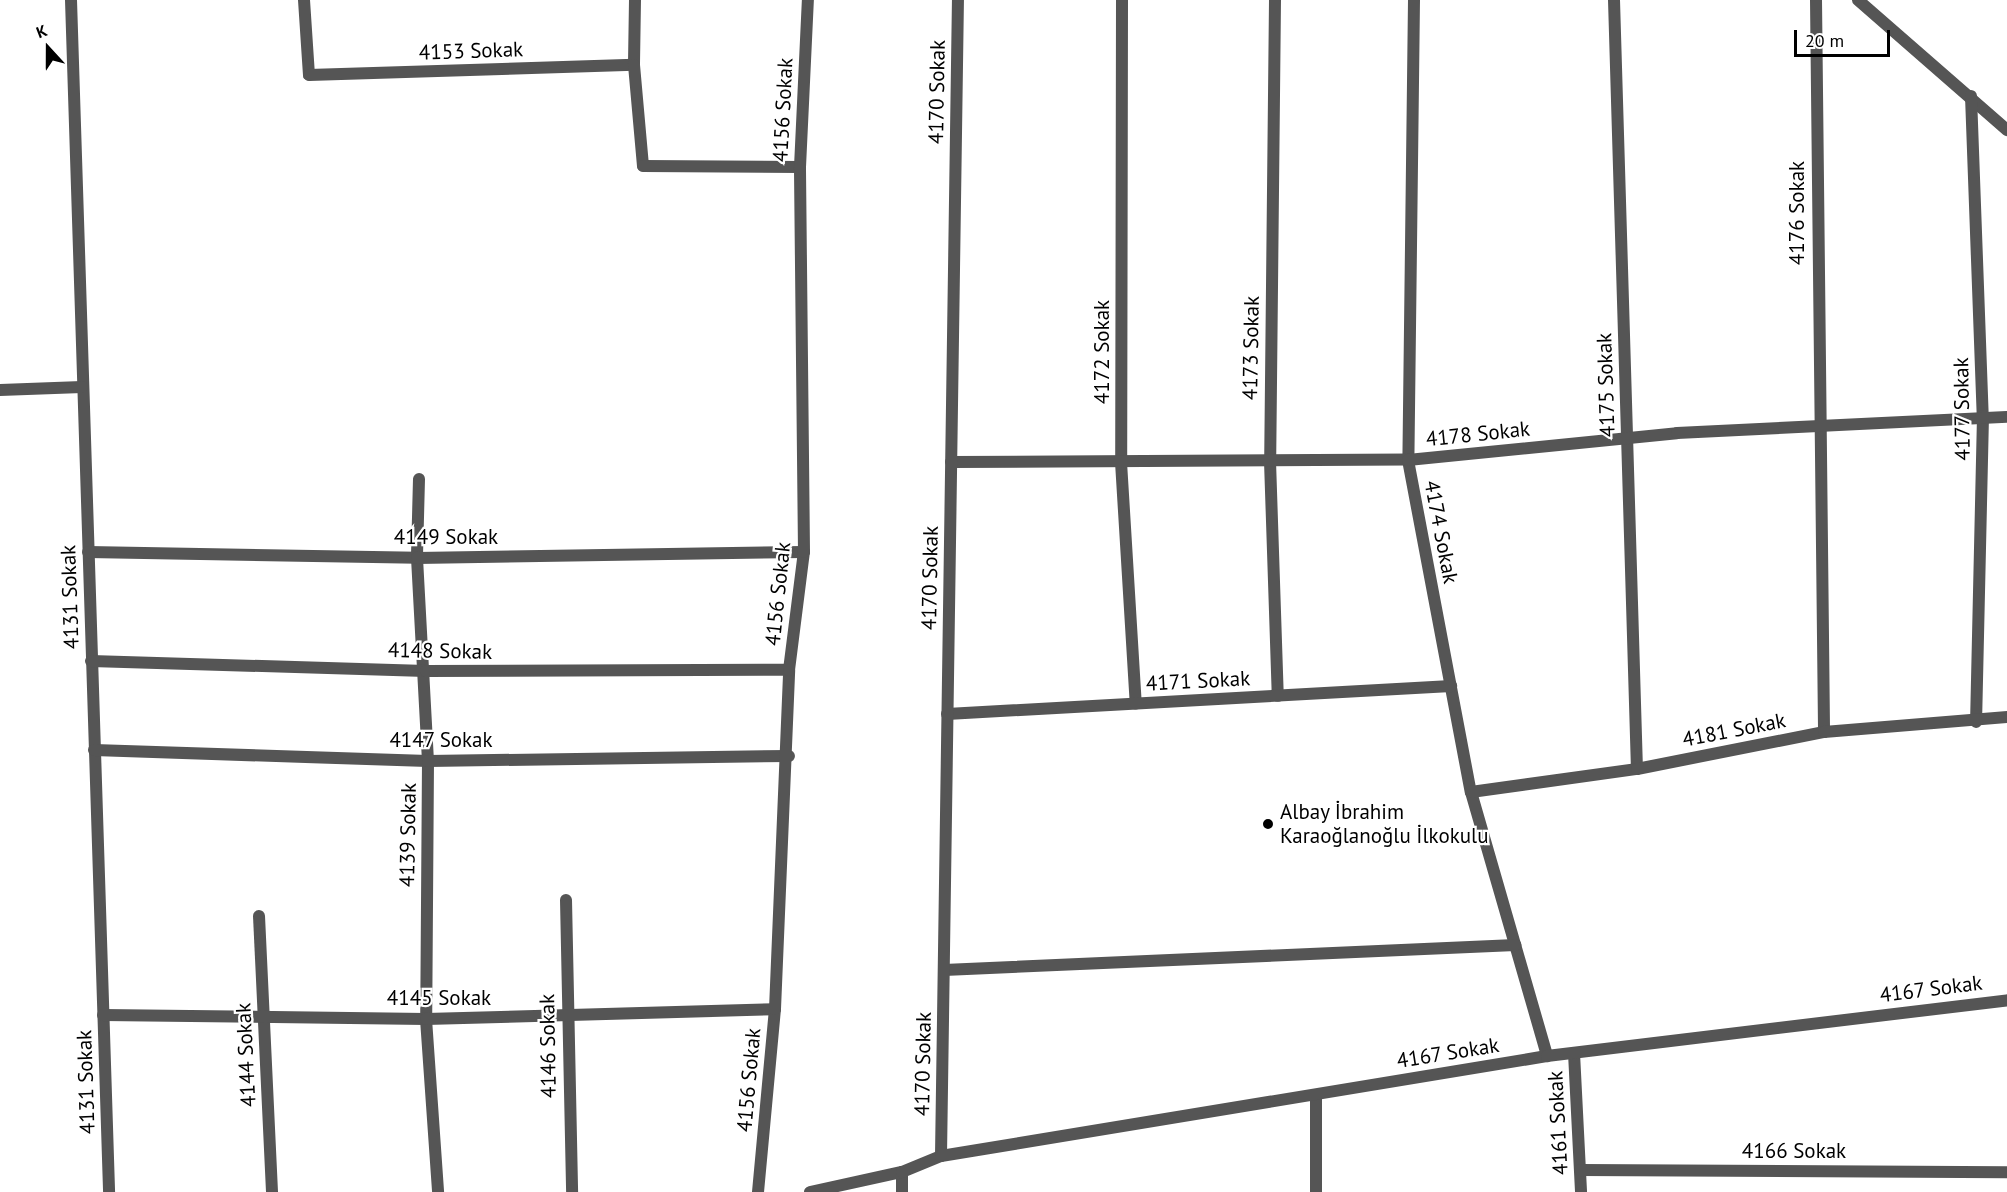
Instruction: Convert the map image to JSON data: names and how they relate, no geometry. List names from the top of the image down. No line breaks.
{"streets":{"street":["4153 Sokak","4170 Sokak","4156 Sokak","4176 Sokak","4173 Sokak","4172 Sokak","4175 Sokak","4177 Sokak","4178 Sokak","4174 Sokak","4149 Sokak","4131 Sokak","4148 Sokak","4171 Sokak","4181 Sokak","4147 Sokak","4139 Sokak","4167 Sokak","4145 Sokak","4146 Sokak","4144 Sokak","4161 Sokak","4166 Sokak"]},"crossings":[["4170 Sokak","4178 Sokak"],["4170 Sokak","4171 Sokak"],["4170 Sokak","4167 Sokak"],["4156 Sokak","4149 Sokak"],["4156 Sokak","4148 Sokak"],["4156 Sokak","4147 Sokak"],["4156 Sokak","4145 Sokak"],["4176 Sokak","4178 Sokak"],["4176 Sokak","4181 Sokak"],["4173 Sokak","4178 Sokak"],["4173 Sokak","4171 Sokak"],["4172 Sokak","4178 Sokak"],["4172 Sokak","4171 Sokak"],["4175 Sokak","4178 Sokak"],["4175 Sokak","4181 Sokak"],["4177 Sokak","4178 Sokak"],["4177 Sokak","4181 Sokak"],["4178 Sokak","4174 Sokak"],["4174 Sokak","4171 Sokak"],["4174 Sokak","4181 Sokak"],["4174 Sokak","4167 Sokak"],["4149 Sokak","4131 Sokak"],["4149 Sokak","4139 Sokak"],["4131 Sokak","4148 Sokak"],["4131 Sokak","4147 Sokak"],["4131 Sokak","4145 Sokak"],["4148 Sokak","4139 Sokak"],["4147 Sokak","4139 Sokak"],["4139 Sokak","4145 Sokak"],["4167 Sokak","4161 Sokak"],["4145 Sokak","4146 Sokak"],["4145 Sokak","4144 Sokak"],["4161 Sokak","4166 Sokak"]],"places":["Albay İbrahim Karaoğlanoğlu İlkokulu"],"scale_bar":"20 m","north":"top"}
